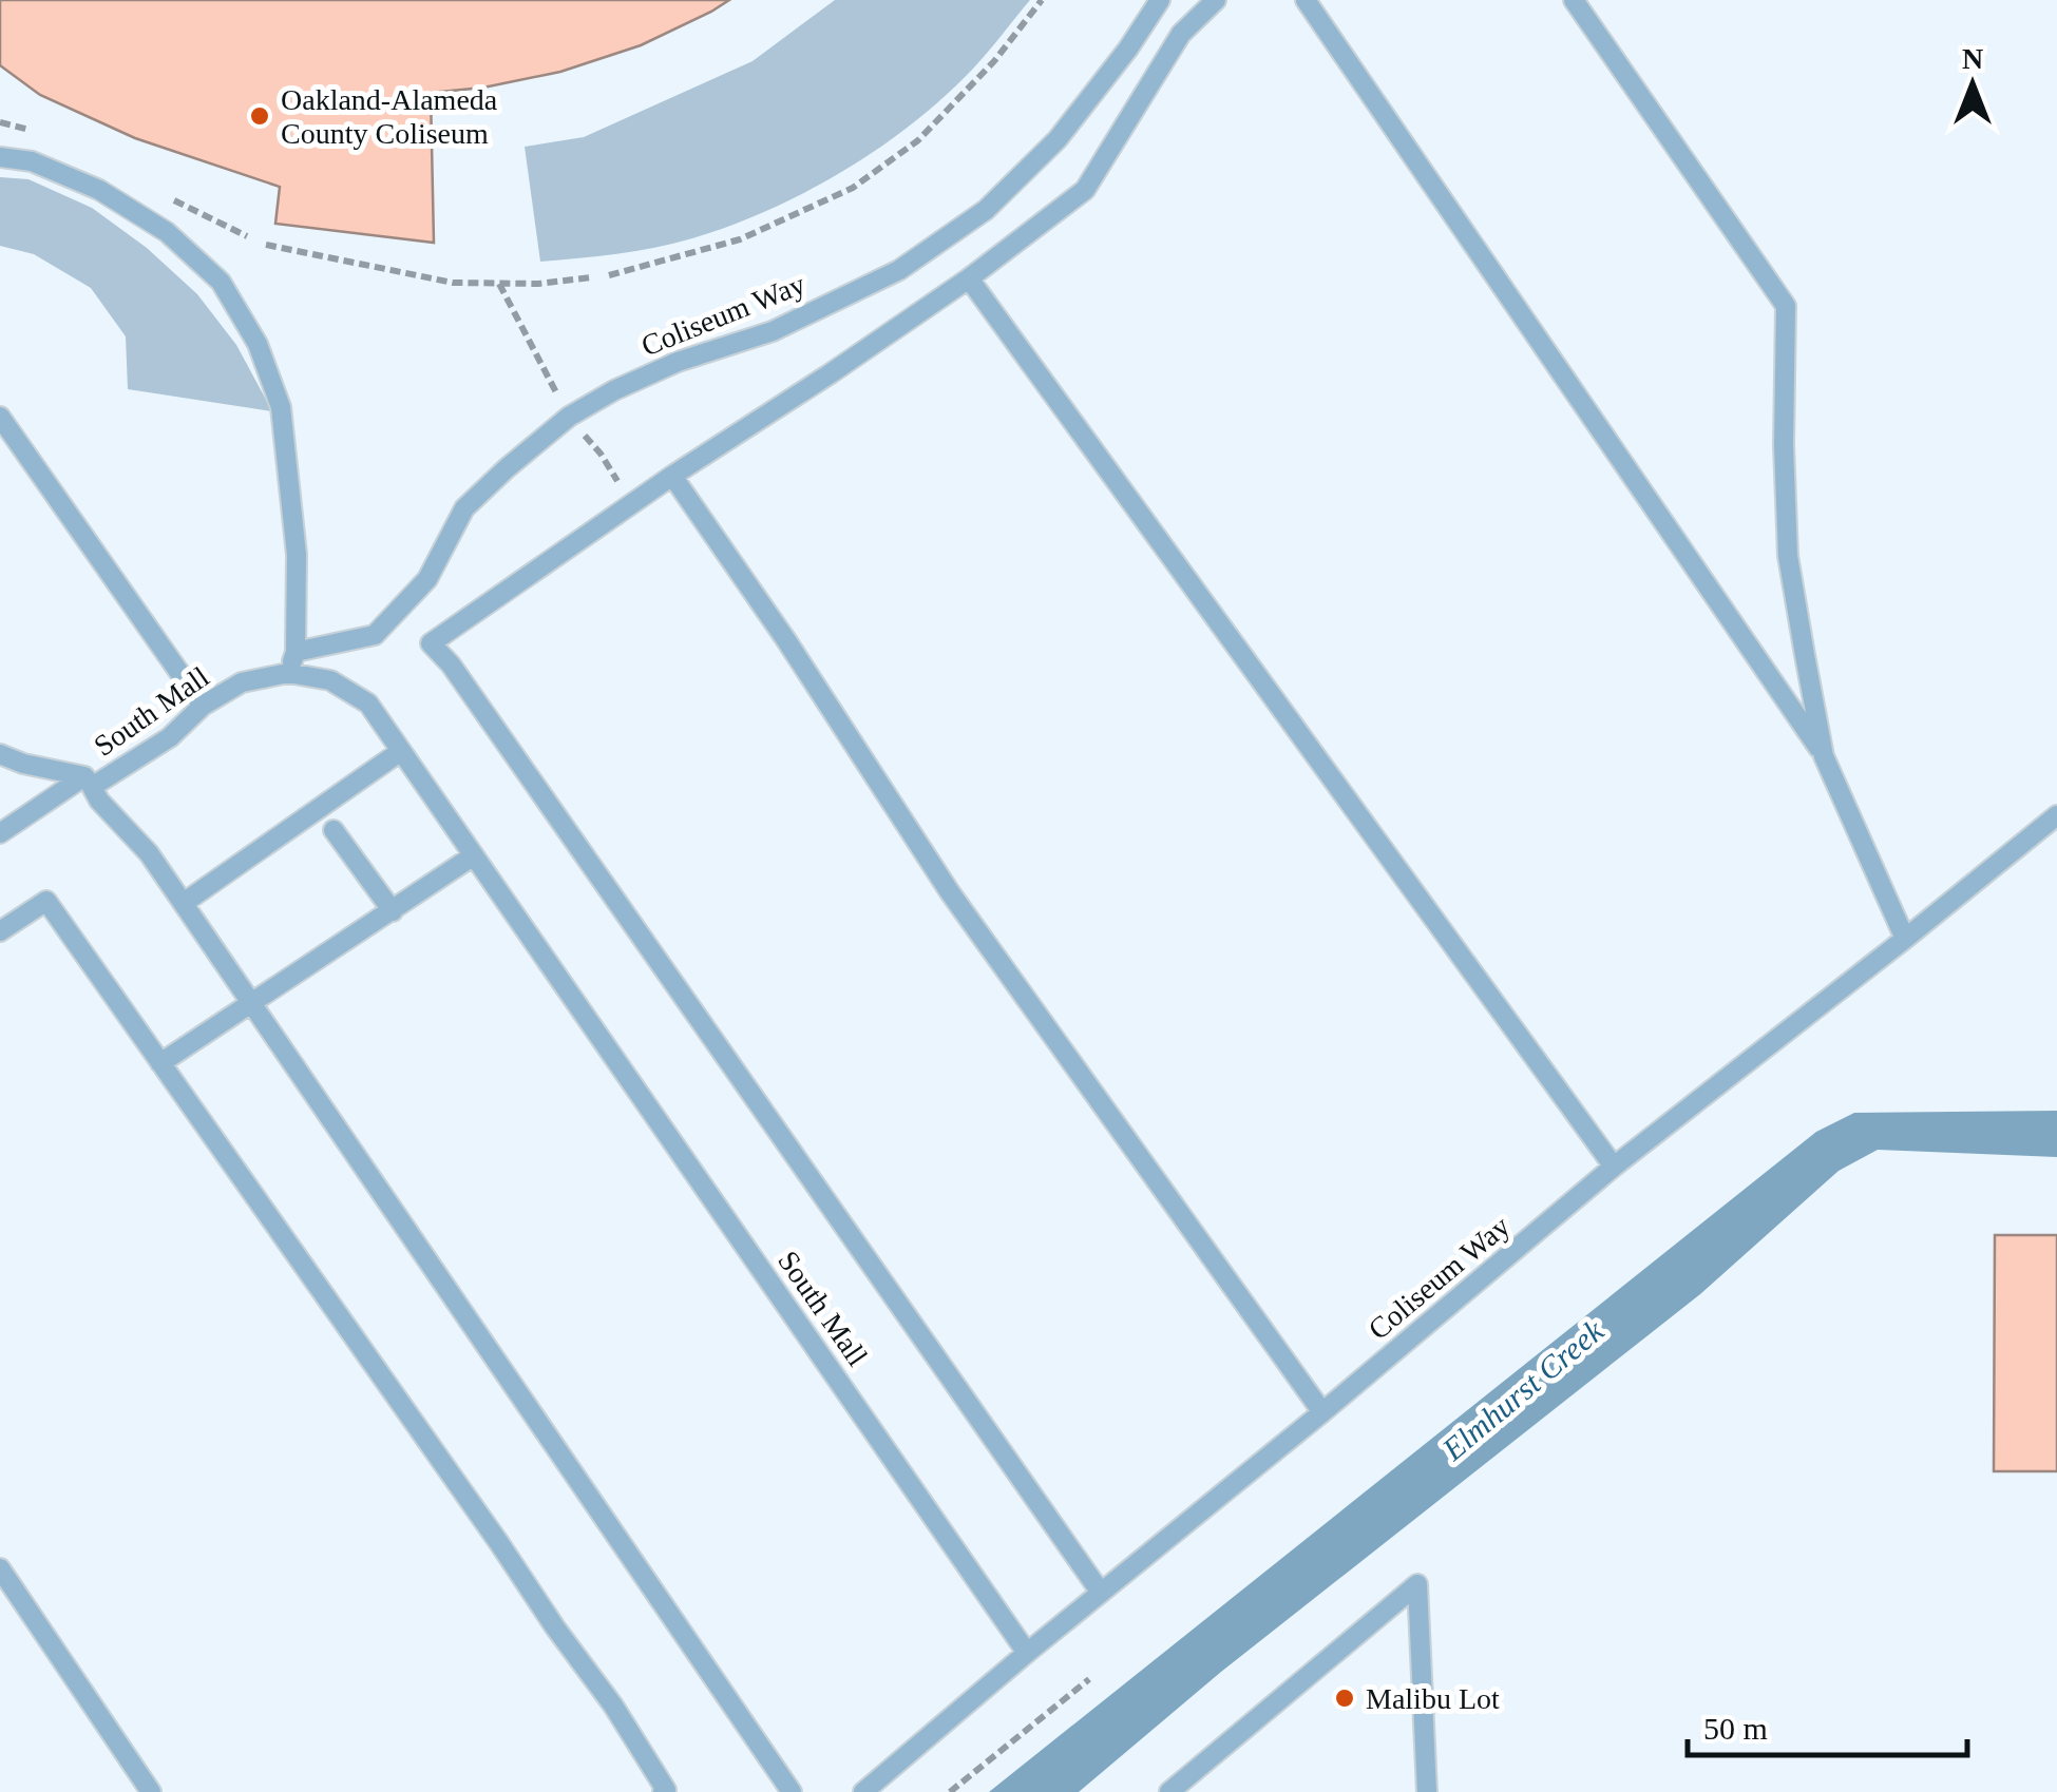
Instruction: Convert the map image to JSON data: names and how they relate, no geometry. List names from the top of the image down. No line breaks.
{"streets":{"lane":["Coliseum Way","South Mall"]},"crossings":[["Coliseum Way","South Mall"]],"water":["Elmhurst Creek"],"places":["Oakland-Alameda County Coliseum","Malibu Lot"],"scale_bar":"50 m","north":"top"}
